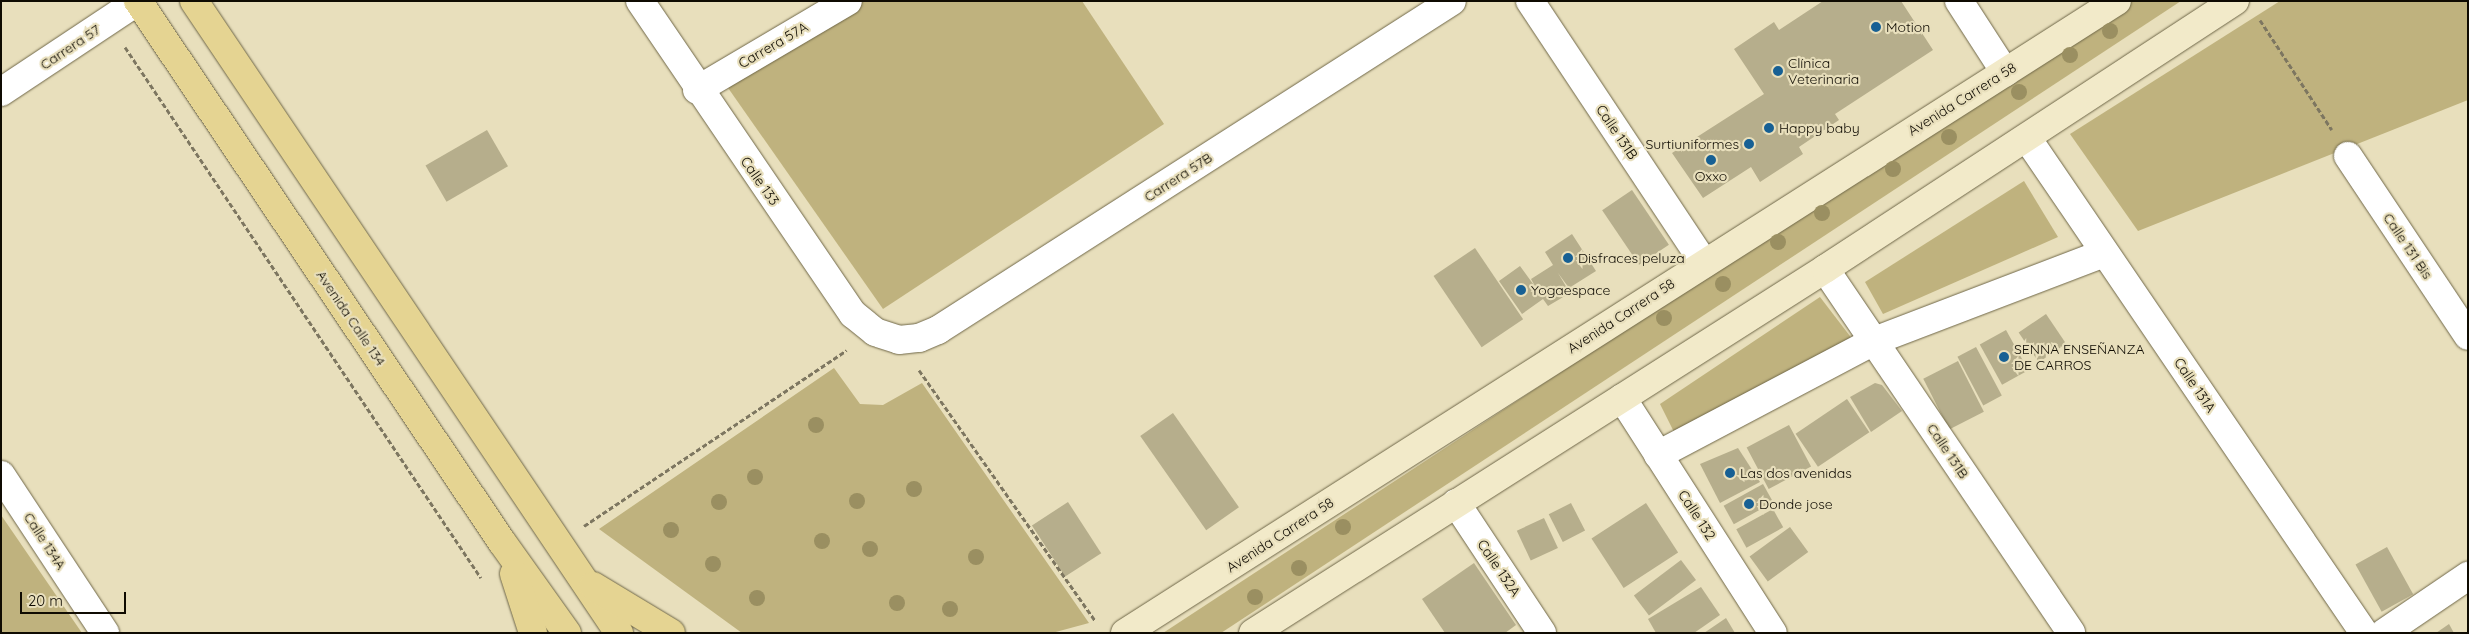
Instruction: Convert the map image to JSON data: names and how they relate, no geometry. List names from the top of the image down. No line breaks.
{"streets":{"main road":["Avenida Carrera 58","Avenida Calle 134"],"street":["Carrera 57A","Carrera 57","Calle 131B","Carrera 57B","Calle 133","Calle 131 Bis","Calle 131A","Calle 132","Calle 134A","Calle 132A"]},"crossings":[["Carrera 57A","Calle 133"],["Carrera 57","Avenida Calle 134"],["Avenida Carrera 58","Calle 131B"],["Carrera 57B","Calle 133"]],"places":["Motion","Clínica Veterinaria","Happy baby","Surtiuniformes","Oxxo","Disfraces peluza","Yogaespace","SENNA ENSEÑANZA DE CARROS","Las dos avenidas","Donde jose"],"scale_bar":"20 m"}
